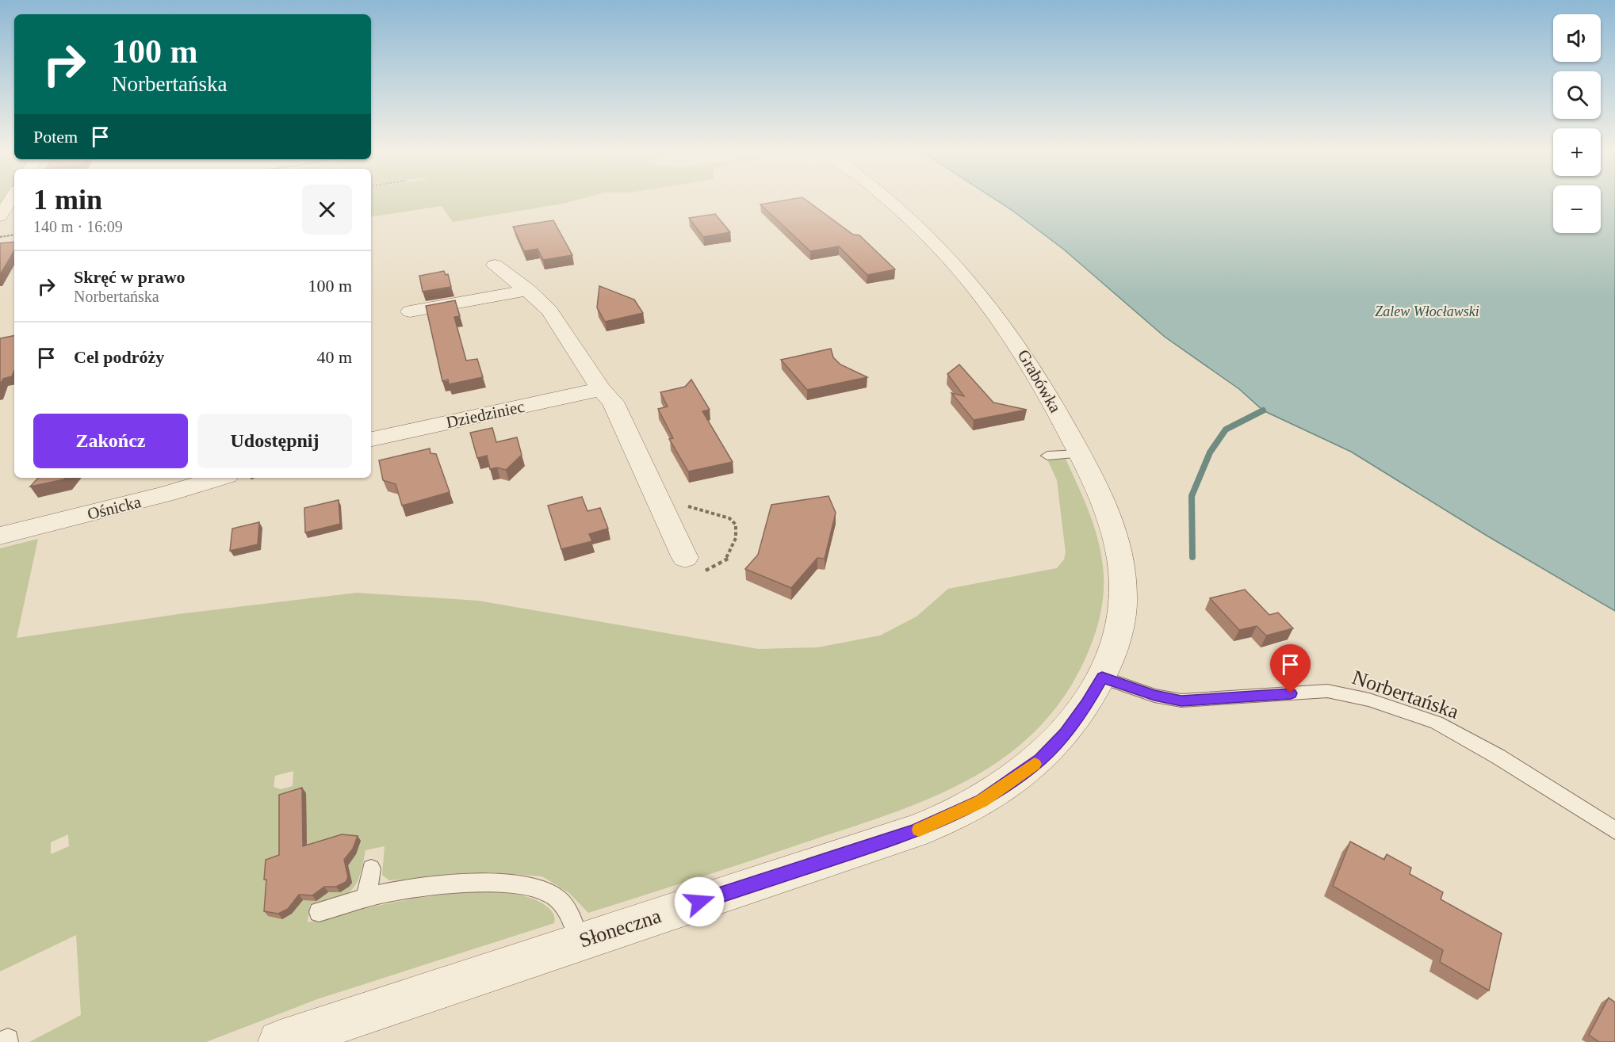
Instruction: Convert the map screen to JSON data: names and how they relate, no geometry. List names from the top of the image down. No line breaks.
{"streets":{"street":["Grabówka","Dziedziniec","Ośnicka","Słoneczna"],"lane":["Norbertańska"]},"crossings":[["Grabówka","Norbertańska"],["Grabówka","Słoneczna"],["Norbertańska","Słoneczna"]],"water":["Zalew Włocławski"],"page":{"map_buttons":["+","−"],"turn":["100 m","Norbertańska"],"then":"Potem","heading":["1 min","140 m · 16:09"],"list":[{"name":"Skręć w prawo","note":"Norbertańska","value":"100 m"},{"name":"Cel podróży","value":"40 m"}],"buttons":["Zakończ","Udostępnij"]}}
